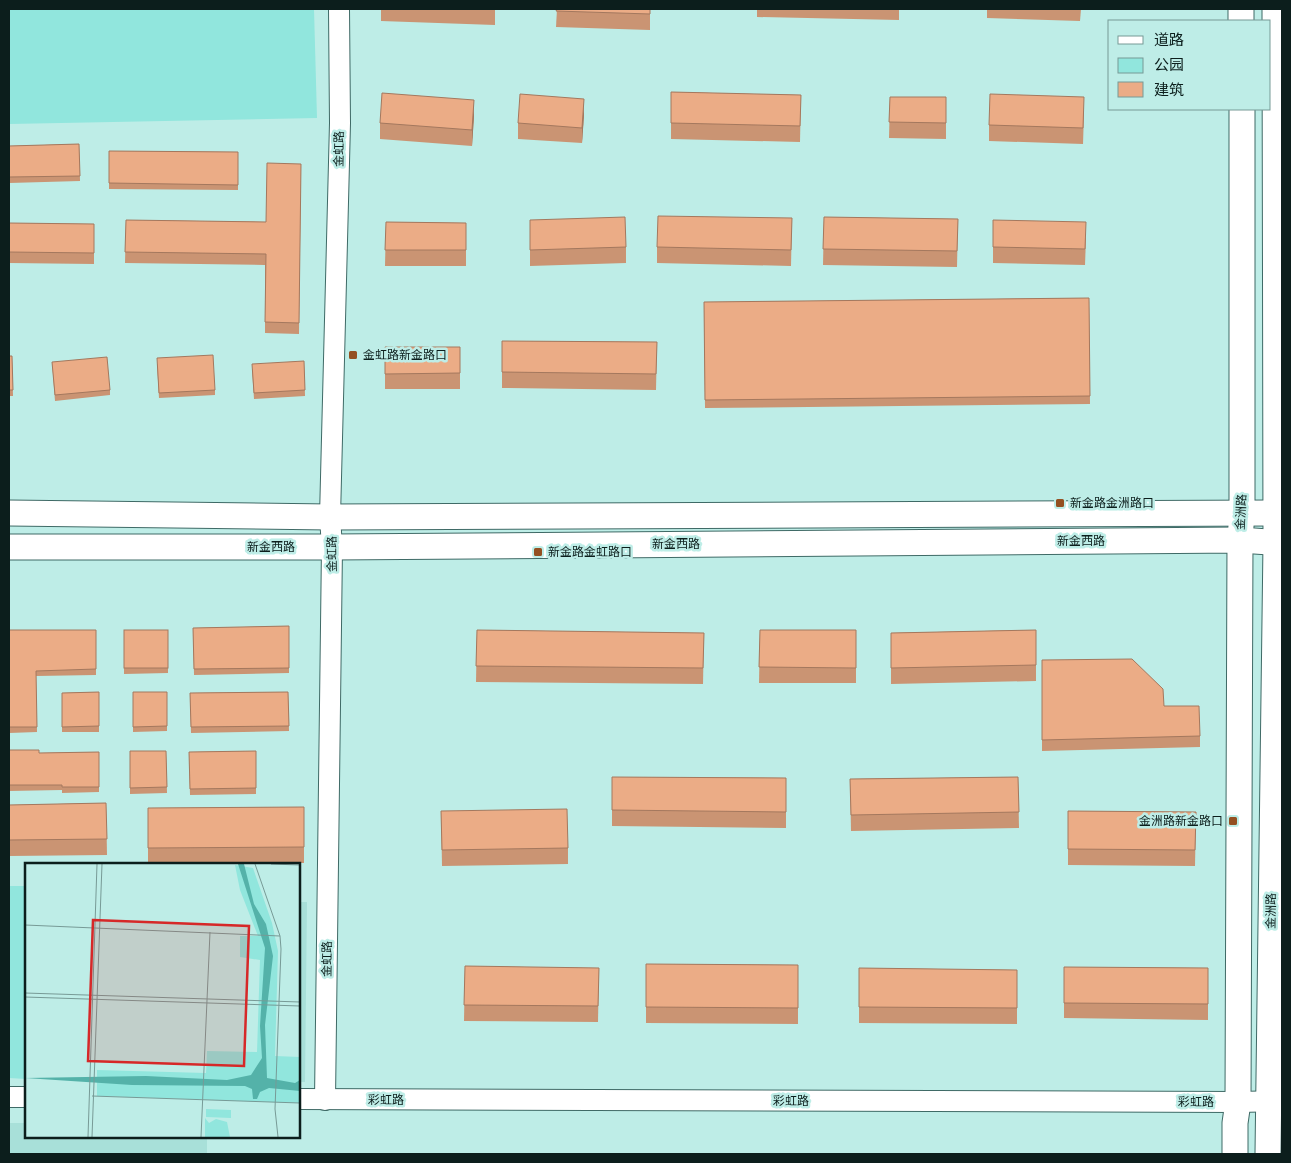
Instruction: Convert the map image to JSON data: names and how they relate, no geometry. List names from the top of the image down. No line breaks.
{"streets":{"main road":["金洲路","新金西路"],"street":["金虹路","彩虹路"]},"crossings":[["金虹路","新金西路"],["金虹路","彩虹路"],["金洲路","新金西路"],["金洲路","彩虹路"]],"places":{"transit":["金虹路新金路口","新金路金洲路口","新金路金虹路口","金洲路新金路口"]},"legend":["道路","公园","建筑"]}
